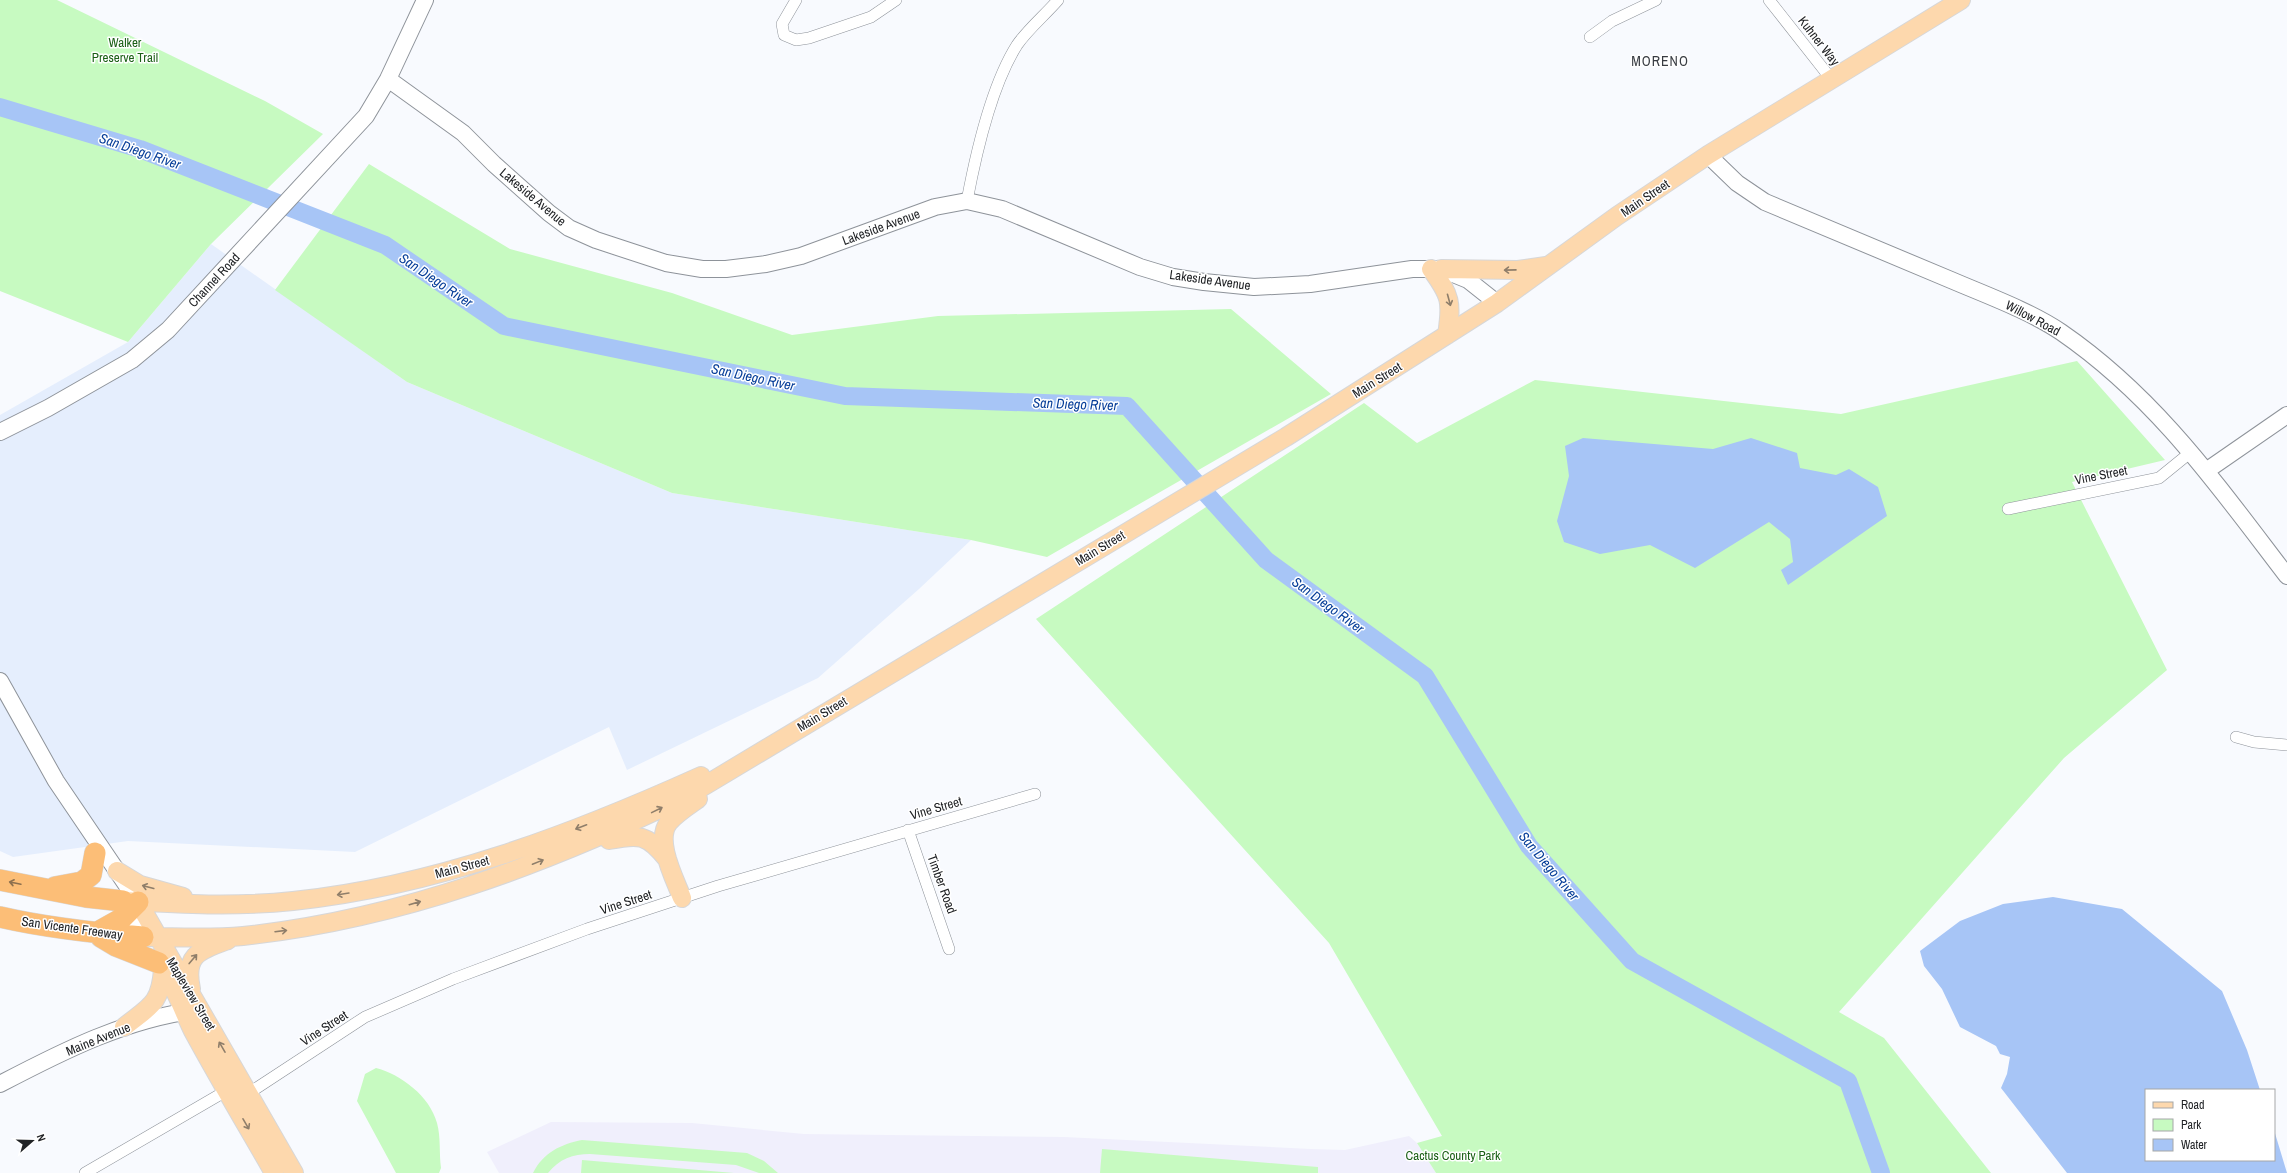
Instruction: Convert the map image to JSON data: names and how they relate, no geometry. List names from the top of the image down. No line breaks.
{"streets":{"highway":["San Vicente Freeway"],"main road":["Lakeside Avenue","Main Street","Channel Road","Willow Road","Mapleview Street","Maine Avenue"],"street":["Kuhner Way","Vine Street","Timber Road"]},"crossings":[["Kuhner Way","Main Street"],["Lakeside Avenue","Main Street"],["Lakeside Avenue","Channel Road"],["Main Street","Willow Road"],["Main Street","San Vicente Freeway"],["Main Street","Mapleview Street"],["Willow Road","Vine Street"],["Vine Street","Timber Road"],["Vine Street","Mapleview Street"],["San Vicente Freeway","Mapleview Street"],["Mapleview Street","Maine Avenue"]],"districts":["MORENO"],"water":["San Diego River"],"parks":["Walker Preserve Trail","Cactus County Park"],"legend":["Road","Park","Water"],"north":"right"}
